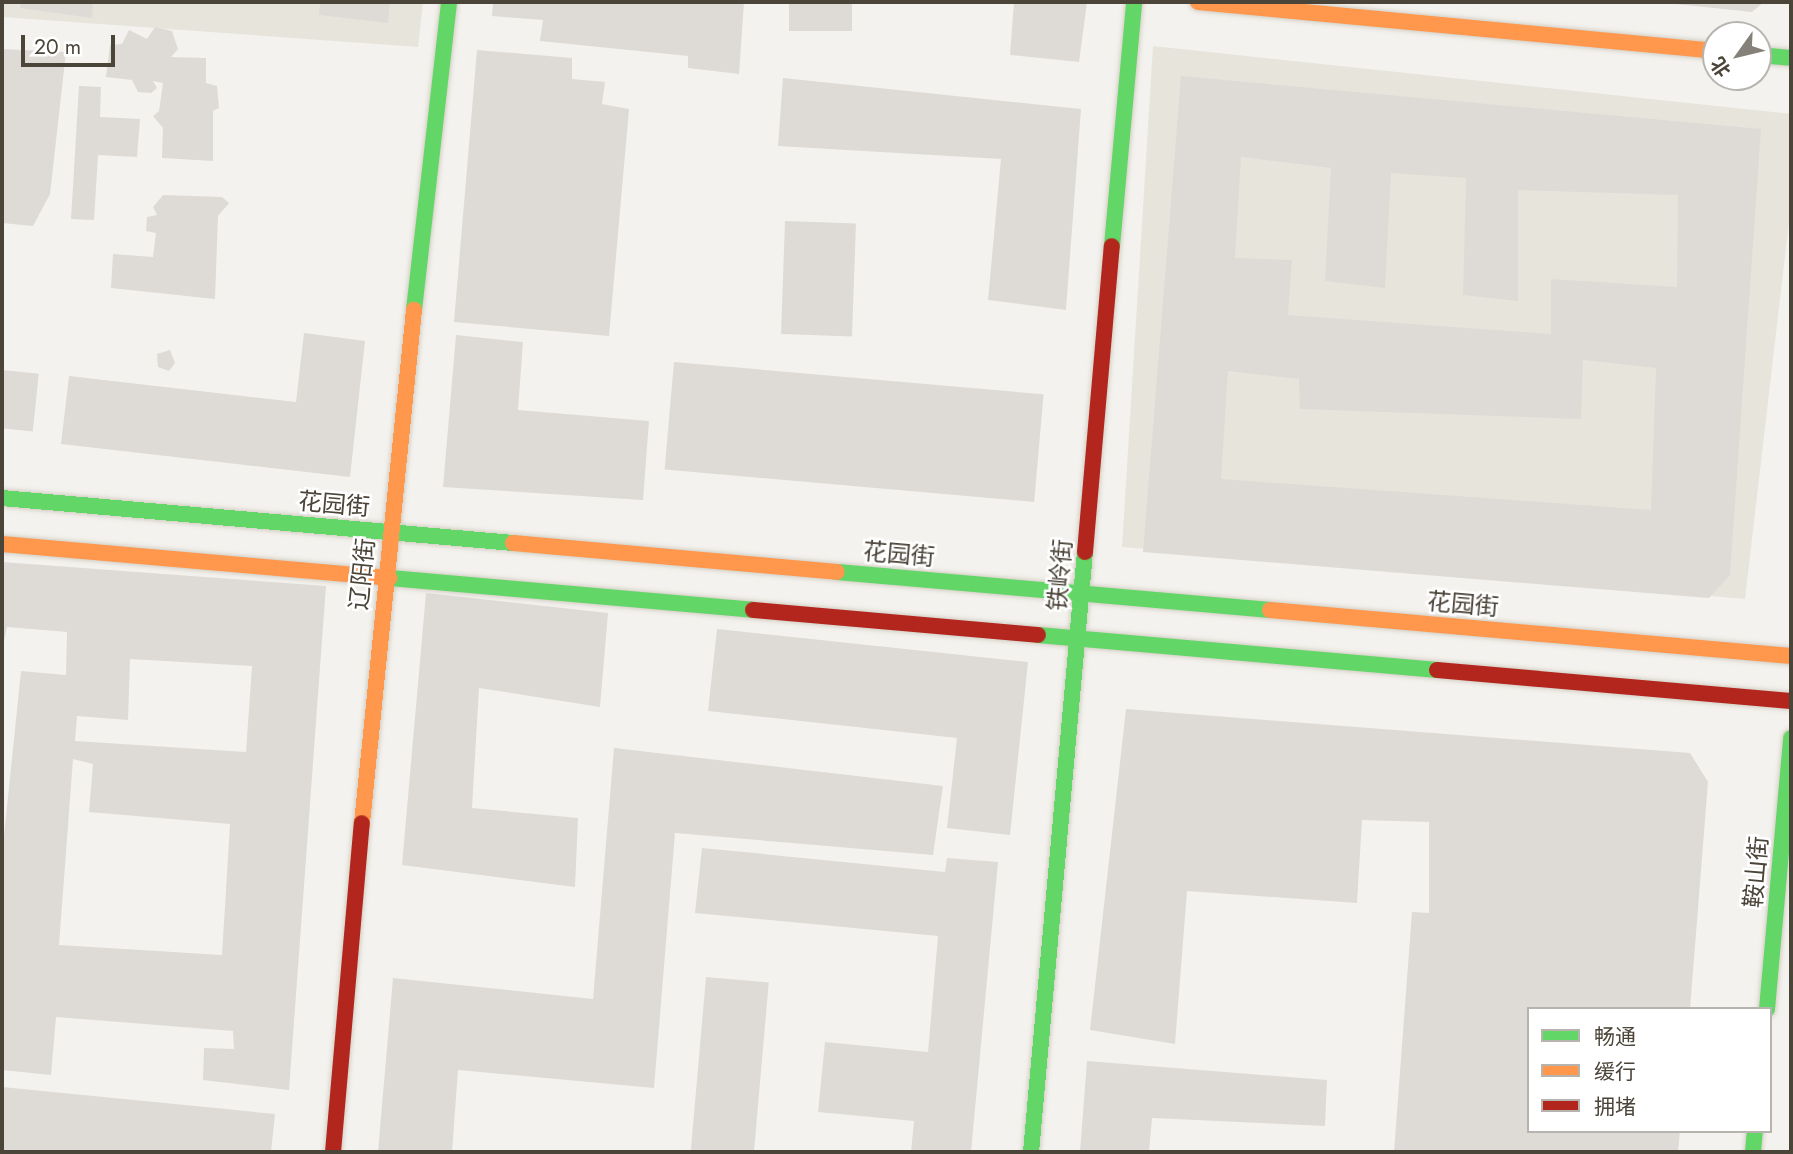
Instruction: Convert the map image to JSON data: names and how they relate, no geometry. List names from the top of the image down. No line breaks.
{"streets":{"main road":["花园街","辽阳街","铁岭街","鞍山街"]},"crossings":[["花园街","辽阳街"],["花园街","铁岭街"]],"legend":["畅通","缓行","拥堵"],"scale_bar":"20 m","north":"bottom left"}
